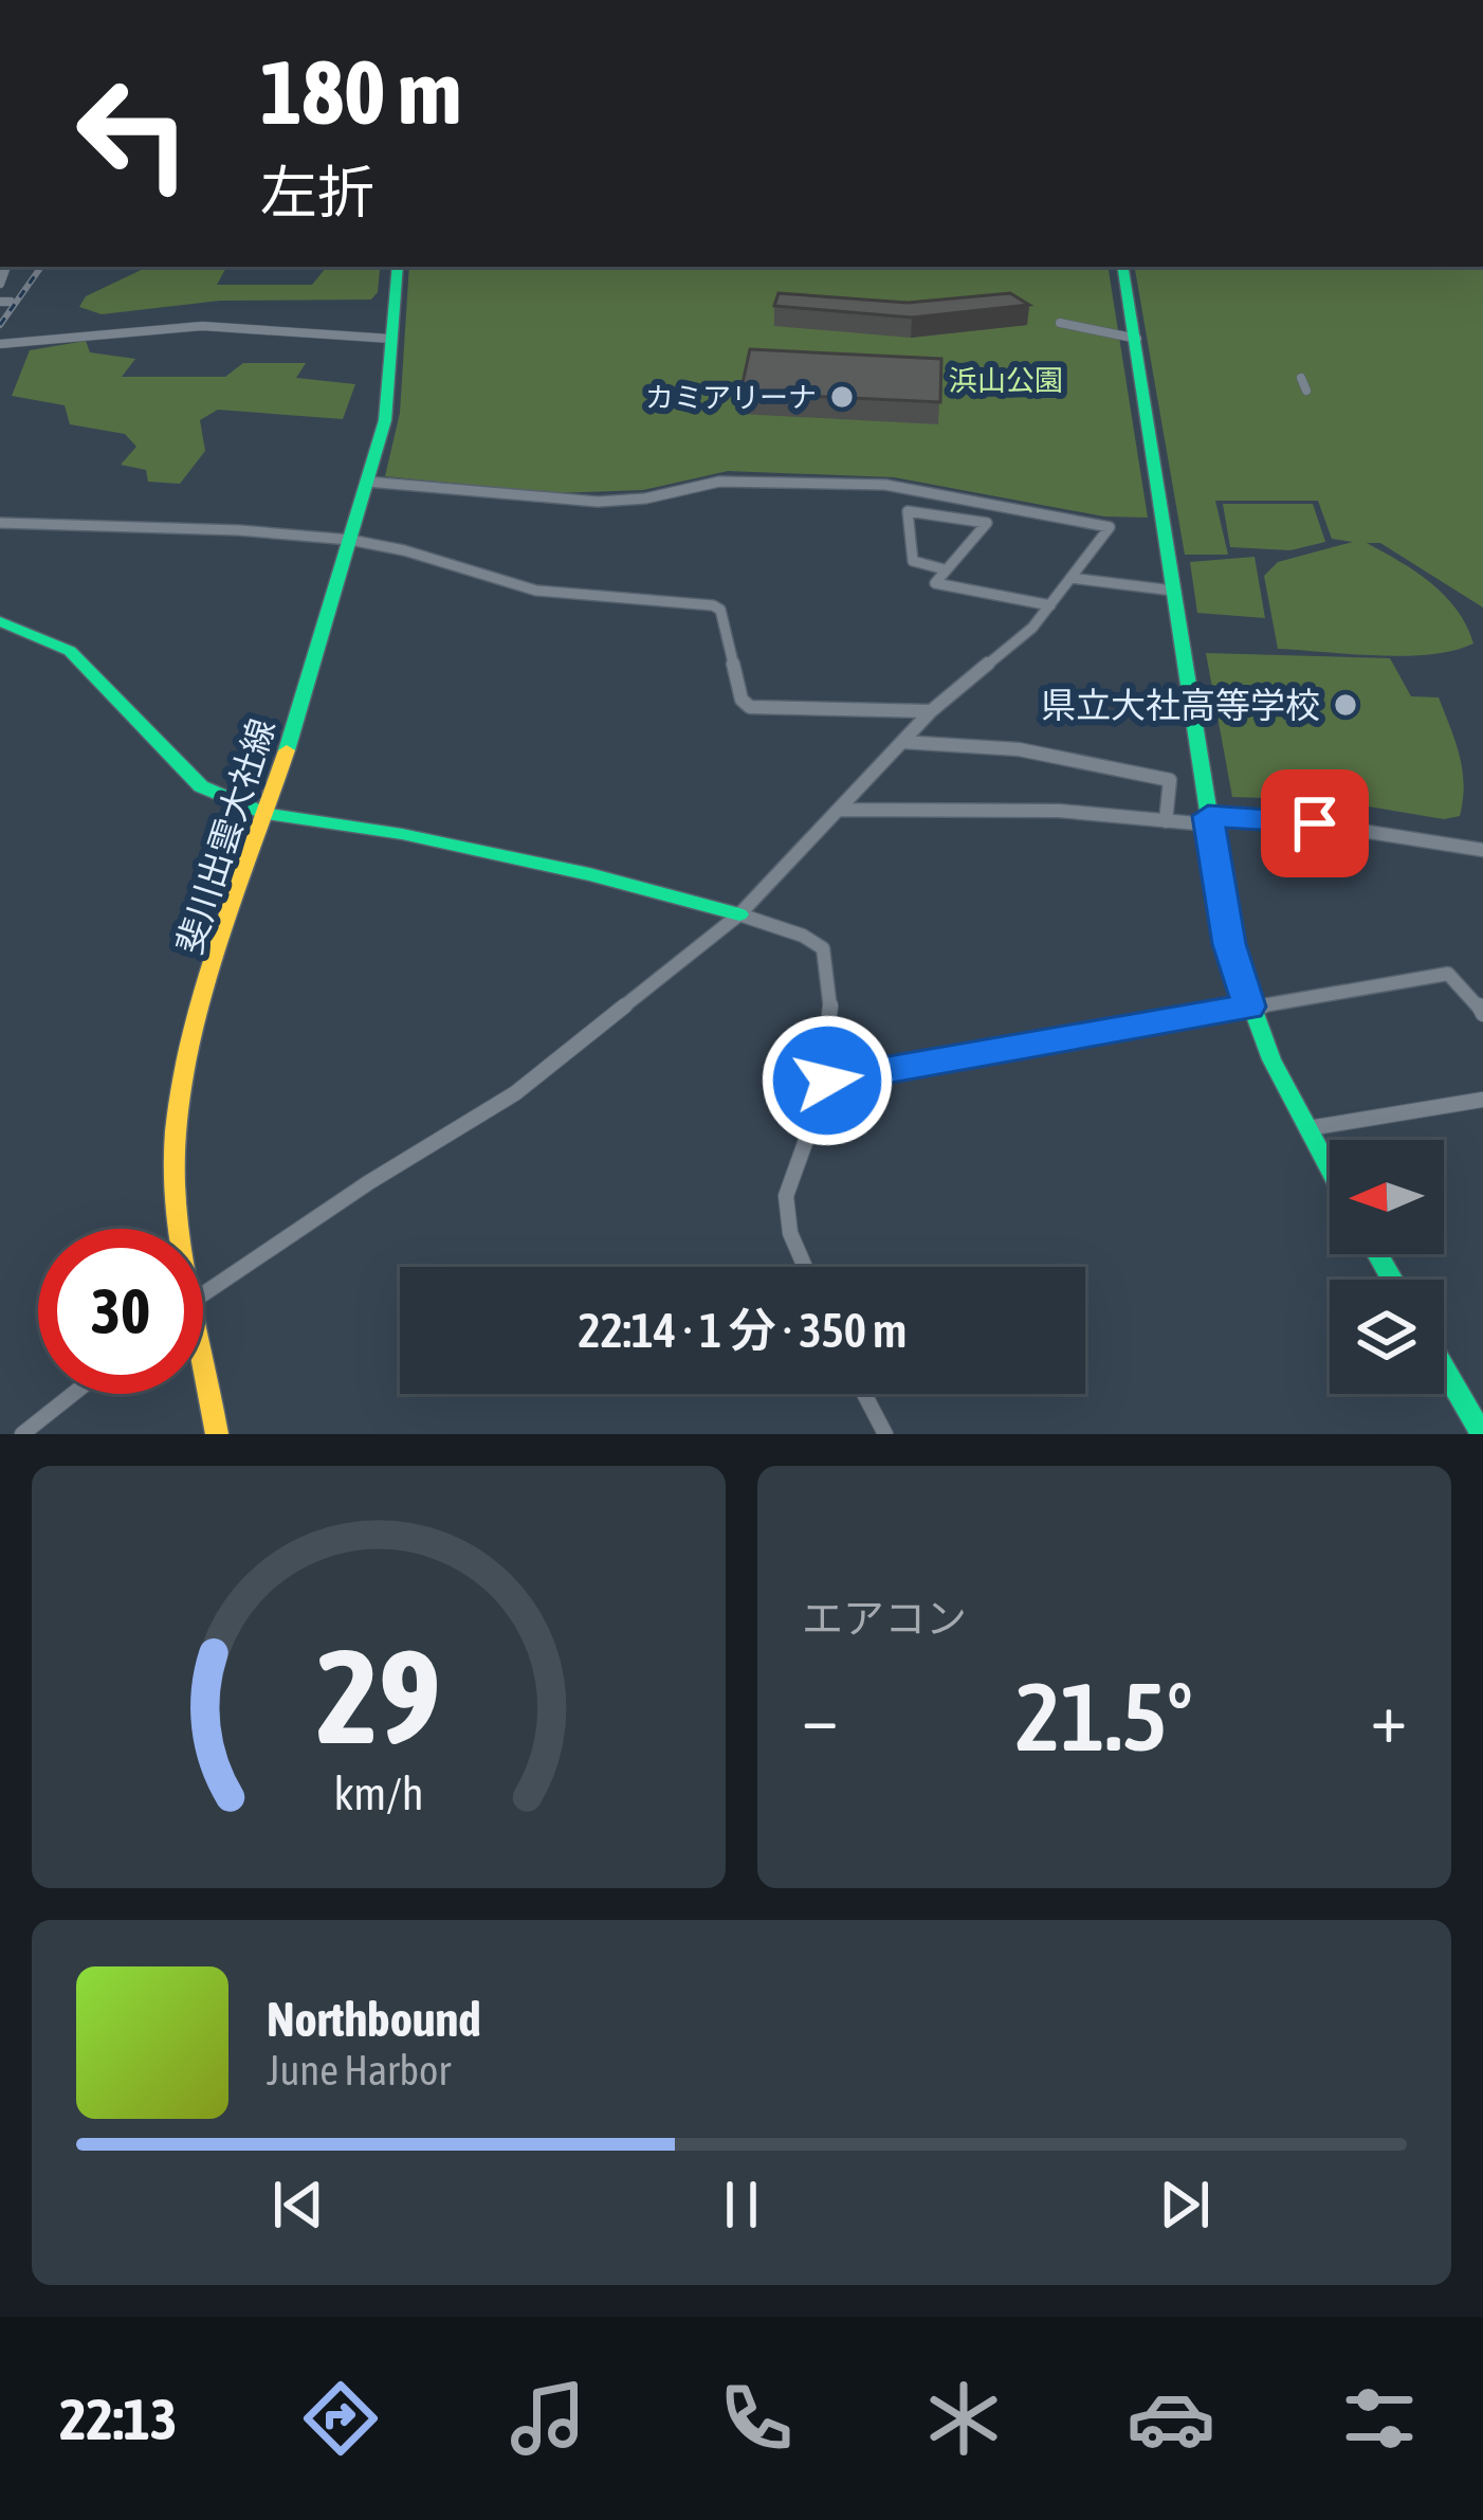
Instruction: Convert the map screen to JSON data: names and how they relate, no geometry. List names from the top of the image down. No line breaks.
{"streets":{"street":["斐川出雲大社線"]},"parks":["浜山公園"],"places":["カミアリーナ","県立大社高等学校"],"north":"left","page":{"turn":["180 m","左折"],"limit":"30","trip":"22:14 · 1 分 · 350 m","tile":"エアコン","heat":["−","21.5°","+"],"song":["Northbound","June Harbor"],"tabs":"22:13","gauge":["29","km/h"]}}
